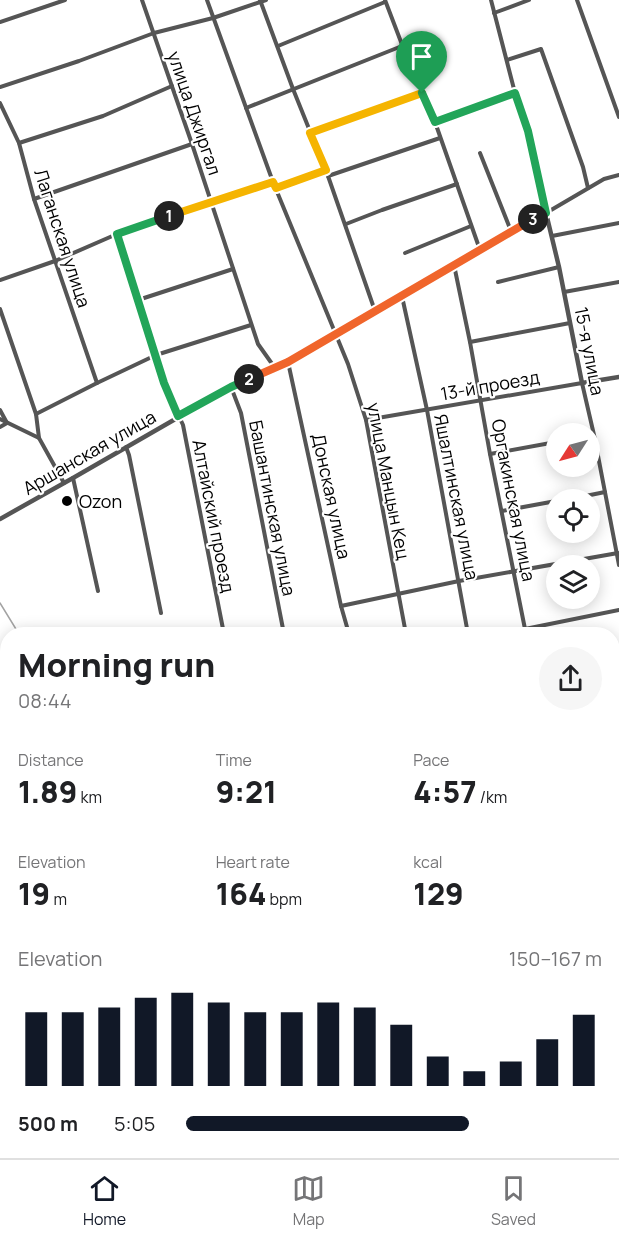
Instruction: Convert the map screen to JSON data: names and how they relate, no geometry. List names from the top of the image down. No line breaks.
{"streets":{"street":["улица Джиргал","Лаганская улица","15-я улица","13-й проезд","Аршанская улица","улица Манцын Кец","Донская улица","Яшалтинская улица","Оргакинская улица","Башантинская улица","Алтайский проезд"]},"crossings":[["улица Джиргал","Аршанская улица"],["15-я улица","13-й проезд"],["15-я улица","Аршанская улица"],["13-й проезд","улица Манцын Кец"],["13-й проезд","Яшалтинская улица"],["13-й проезд","Оргакинская улица"],["Аршанская улица","улица Манцын Кец"],["Аршанская улица","Донская улица"],["Аршанская улица","Яшалтинская улица"],["Аршанская улица","Оргакинская улица"],["Аршанская улица","Башантинская улица"],["Аршанская улица","Алтайский проезд"]],"places":["Ozon"],"north":"bottom left","page":{"pins":["1","3","2"],"heading":["Morning run","08:44"],"stats":[["Distance","1.89 km"],["Time","9:21"],["Pace","4:57 /km"],["Elevation","19 m"],["Heart rate","164 bpm"],["kcal","129"]],"chart":["Elevation","150–167 m"],"list":[{"name":"500 m","note":"5:05"}],"tabs":["Home","Map","Saved"]}}
